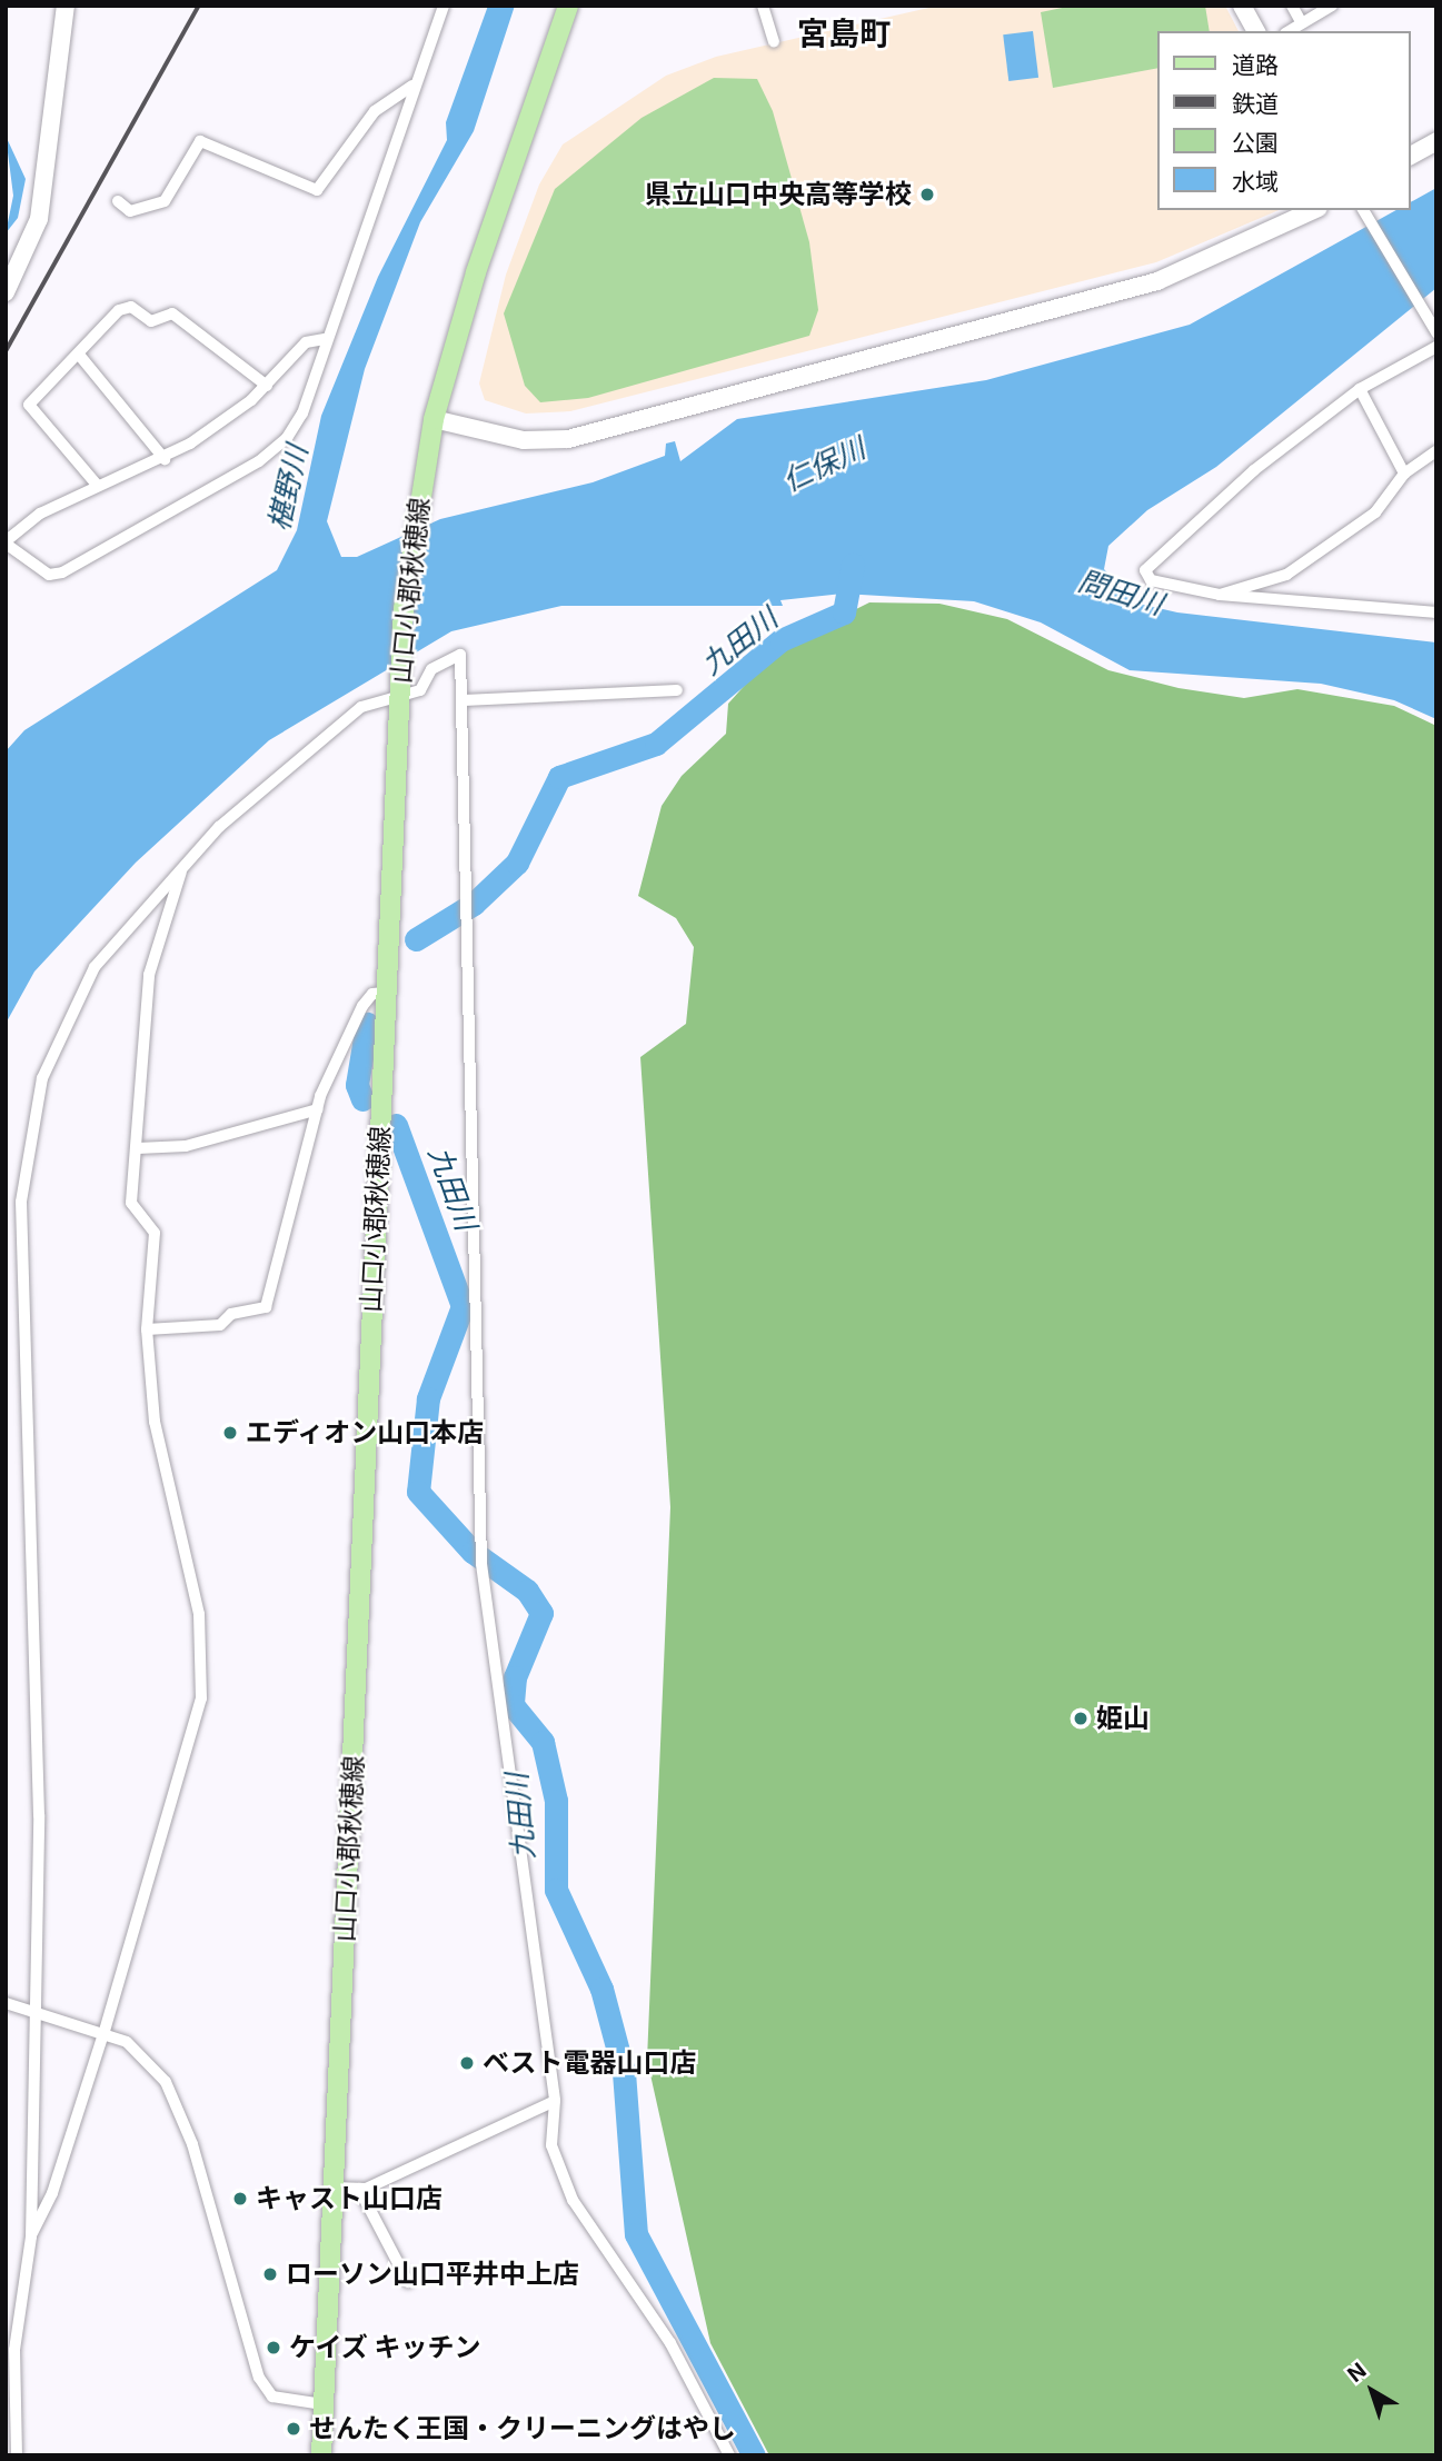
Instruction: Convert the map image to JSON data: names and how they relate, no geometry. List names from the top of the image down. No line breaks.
{"streets":{"main road":["山口小郡秋穂線"]},"districts":["宮島町"],"water":["仁保川","椹野川","問田川","九田川"],"places":["県立山口中央高等学校","エディオン山口本店","姫山","ベスト電器山口店","キャスト山口店","ローソン山口平井中上店","ケイズ キッチン","せんたく王国・クリーニングはやし"],"legend":["道路","鉄道","公園","水域"],"north":"top left"}
